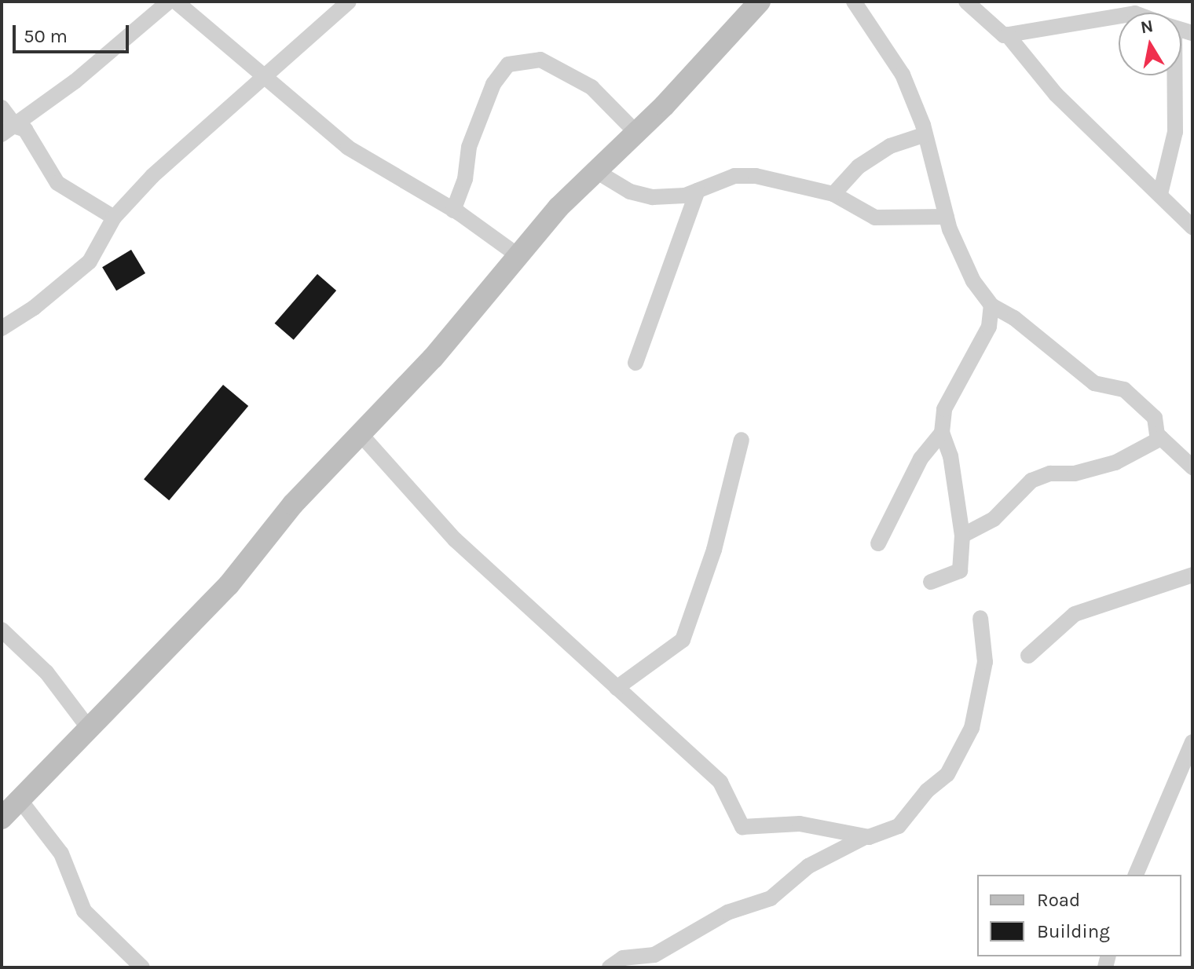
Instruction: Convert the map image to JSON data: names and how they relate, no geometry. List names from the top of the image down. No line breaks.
{"legend":["Road","Building"],"scale_bar":"50 m","north":"top"}
